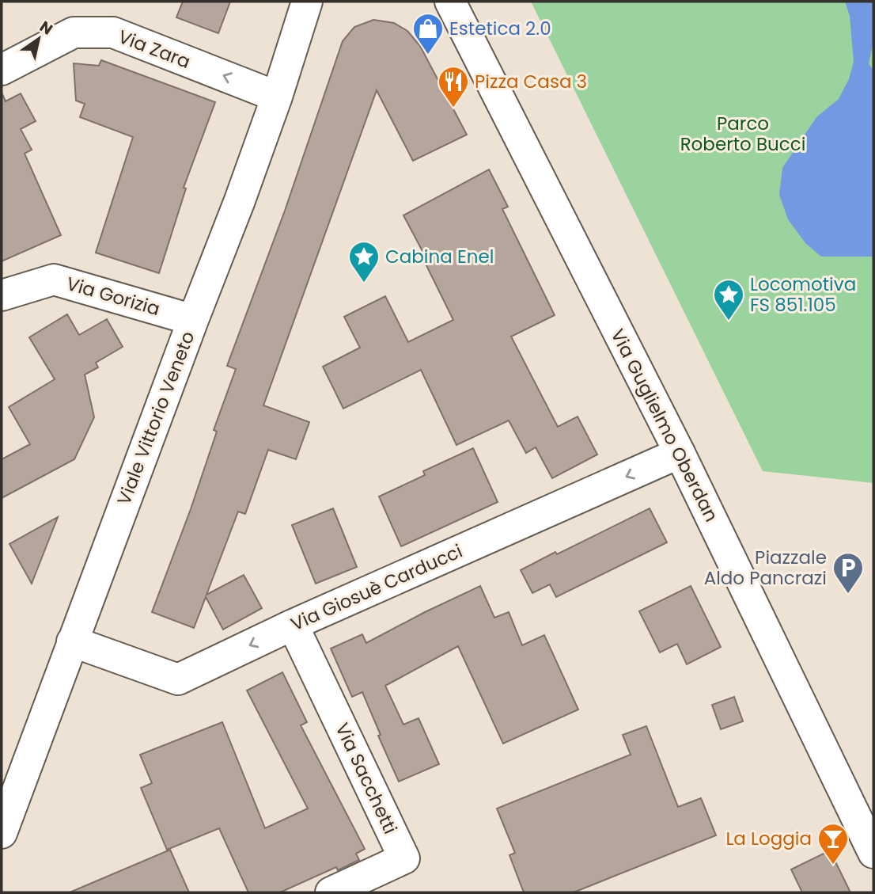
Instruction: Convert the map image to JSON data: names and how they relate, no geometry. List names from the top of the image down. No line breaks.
{"streets":{"street":["Via Zara","Via Gorizia","Viale Vittorio Veneto","Via Guglielmo Oberdan","Via Giosuè Carducci","Via Sacchetti"]},"crossings":[["Via Zara","Viale Vittorio Veneto"],["Via Gorizia","Viale Vittorio Veneto"],["Viale Vittorio Veneto","Via Giosuè Carducci"],["Via Guglielmo Oberdan","Via Giosuè Carducci"],["Via Giosuè Carducci","Via Sacchetti"]],"one_way":["Via Zara","Via Giosuè Carducci"],"parks":["Parco Roberto Bucci"],"places":{"shop":["Estetica 2.0"],"restaurant":["Pizza Casa 3"],"place":["Cabina Enel","Locomotiva FS 851.105"],"parking":["Piazzale Aldo Pancrazi"],"bar":["La Loggia"]},"north":"top right"}
